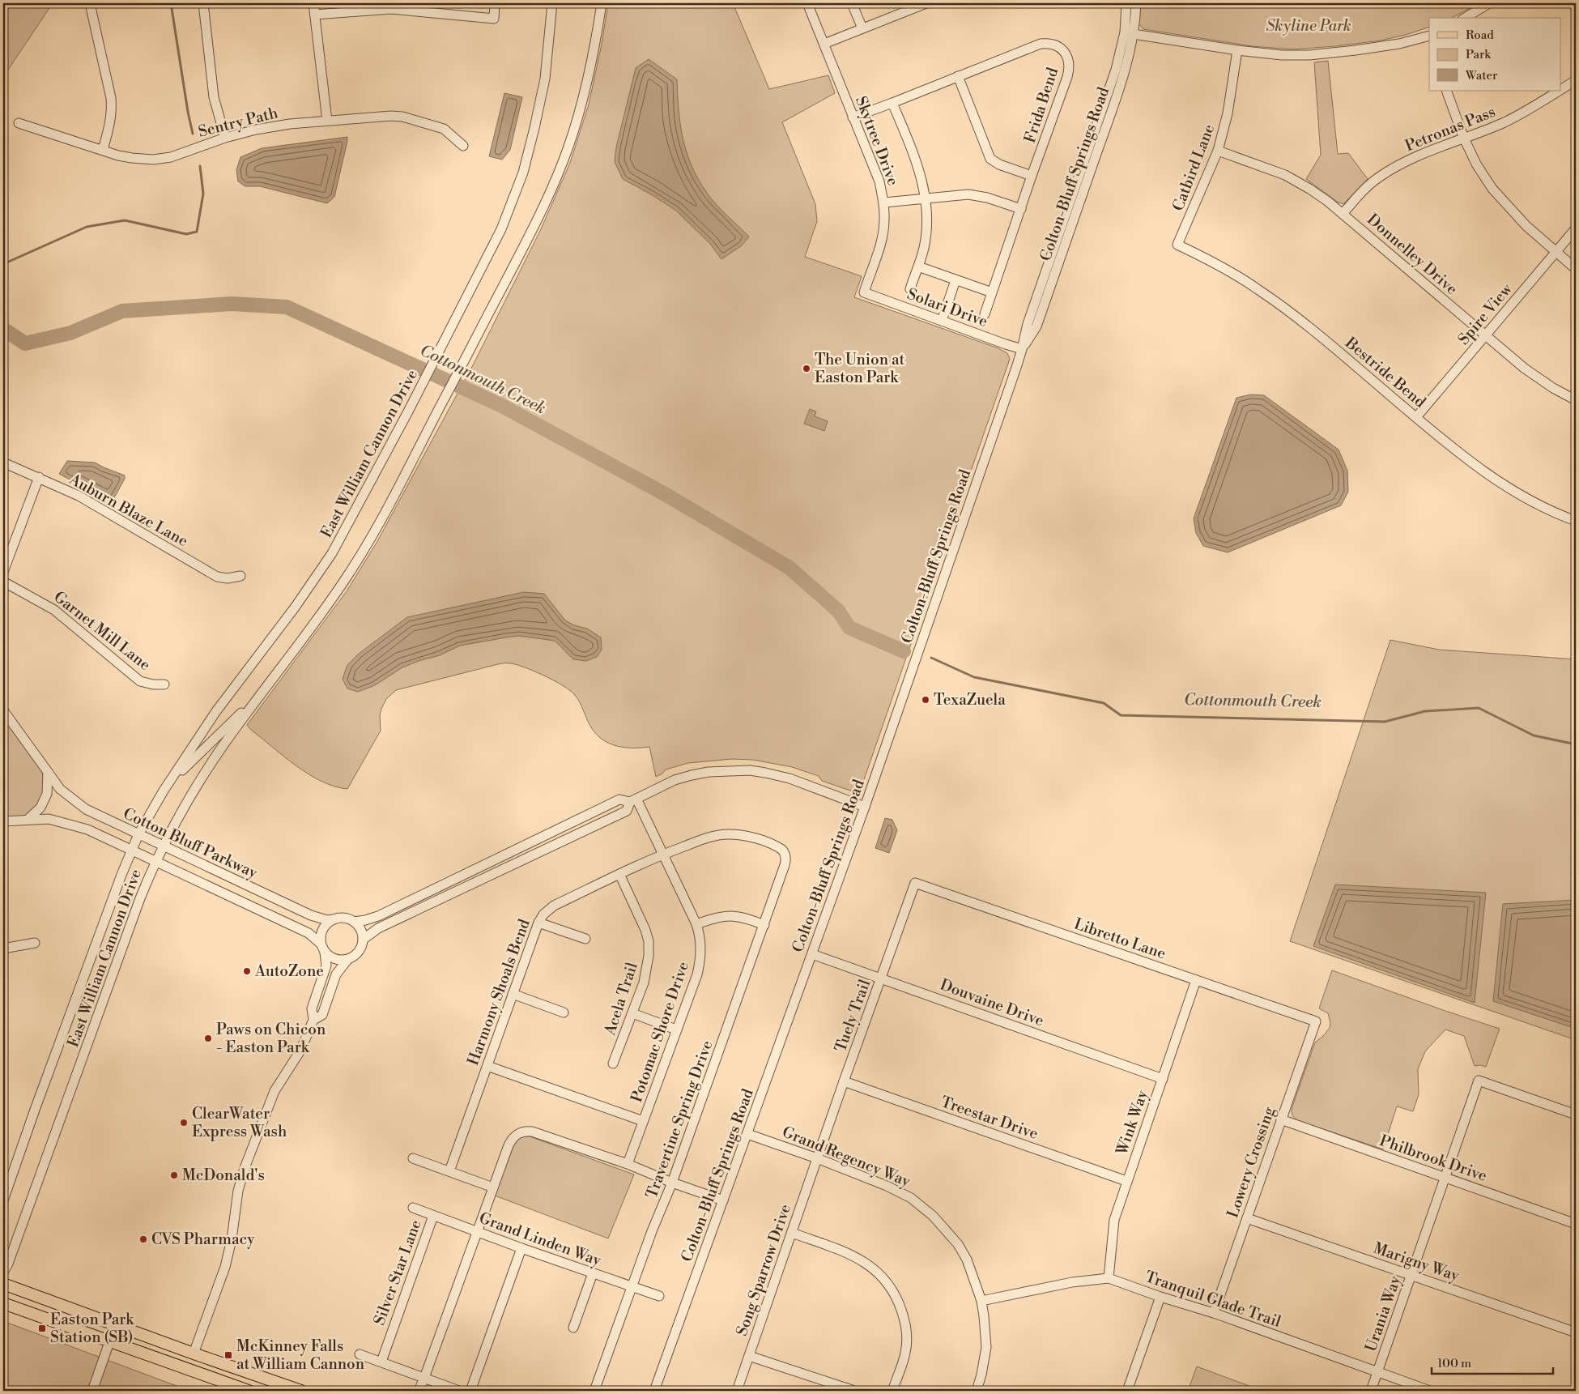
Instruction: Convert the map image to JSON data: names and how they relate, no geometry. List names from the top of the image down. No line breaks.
{"streets":{"street":["Frida Bend","Sentry Path","Petronas Pass","Skytree Drive","Catbird Lane","Colton-Bluff Springs Road","Donnelley Drive","Solari Drive","Spire View","Bestride Bend","East William Cannon Drive","Auburn Blaze Lane","Garnet Mill Lane","Cotton Bluff Parkway","Libretto Lane","Harmony Shoals Bend","Acela Trail","Douvaine Drive","Tuely Trail","Potomac Shore Drive","Treestar Drive","Travertine Spring Drive","Wink Way","Grand Regency Way","Philbrook Drive","Lowery Crossing","Grand Linden Way","Marigny Way","Song Sparrow Drive","Silver Star Lane","Tranquil Glade Trail","Urania Way"]},"crossings":[["Frida Bend","Skytree Drive"],["Petronas Pass","Donnelley Drive"],["Skytree Drive","Solari Drive"],["Catbird Lane","Donnelley Drive"],["Catbird Lane","Bestride Bend"],["Colton-Bluff Springs Road","Solari Drive"],["Colton-Bluff Springs Road","Douvaine Drive"],["Colton-Bluff Springs Road","Grand Regency Way"],["Donnelley Drive","Spire View"],["Spire View","Bestride Bend"],["East William Cannon Drive","Cotton Bluff Parkway"],["Libretto Lane","Tuely Trail"],["Libretto Lane","Wink Way"],["Libretto Lane","Lowery Crossing"],["Harmony Shoals Bend","Acela Trail"],["Harmony Shoals Bend","Potomac Shore Drive"],["Harmony Shoals Bend","Travertine Spring Drive"],["Douvaine Drive","Tuely Trail"],["Douvaine Drive","Wink Way"],["Tuely Trail","Treestar Drive"],["Tuely Trail","Grand Regency Way"],["Tuely Trail","Song Sparrow Drive"],["Treestar Drive","Wink Way"],["Travertine Spring Drive","Grand Linden Way"],["Wink Way","Tranquil Glade Trail"],["Grand Regency Way","Song Sparrow Drive"],["Grand Regency Way","Tranquil Glade Trail"],["Philbrook Drive","Lowery Crossing"],["Philbrook Drive","Urania Way"],["Lowery Crossing","Marigny Way"],["Lowery Crossing","Tranquil Glade Trail"],["Grand Linden Way","Silver Star Lane"],["Marigny Way","Urania Way"],["Tranquil Glade Trail","Urania Way"]],"water":["Cottonmouth Creek"],"parks":["Skyline Park"],"places":{"other":["The Union at Easton Park","TexaZuela","AutoZone","Paws on Chicon - Easton Park","ClearWater Express Wash","McDonald's","CVS Pharmacy"],"transit":["Easton Park Station (SB)","McKinney Falls at William Cannon"]},"legend":["Road","Park","Water"],"scale_bar":"100 m"}
